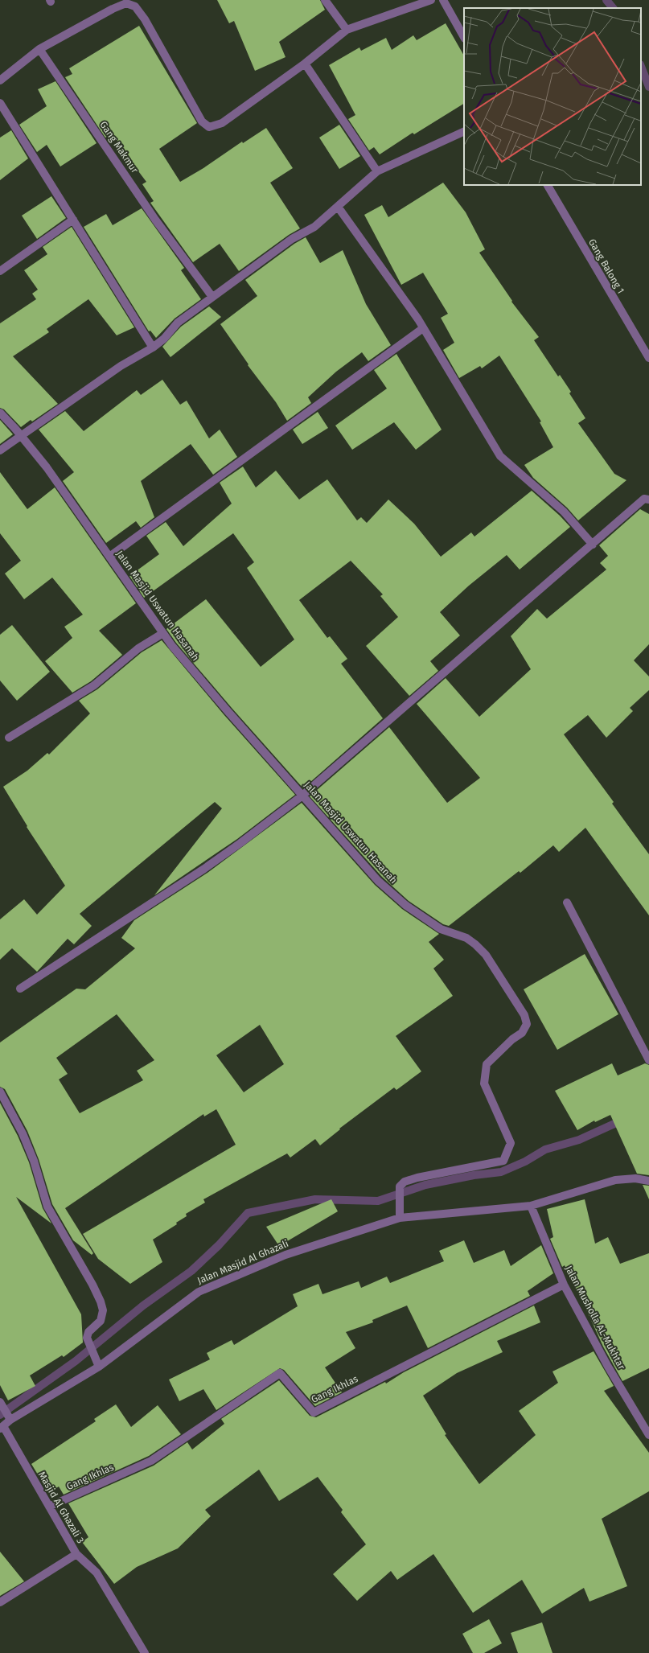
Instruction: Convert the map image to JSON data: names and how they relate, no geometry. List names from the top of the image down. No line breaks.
{"streets":{"street":["Gang Makmur","Gang Balong 1","Jalan Masjid Uswatun Hasanah","Jalan Masjid Al Ghazali","Jalan Musholla AL-Mukhtar","Gang Ikhlas","Masjid Al Ghazali 3"]},"crossings":[["Jalan Masjid Uswatun Hasanah","Jalan Masjid Al Ghazali"],["Jalan Masjid Al Ghazali","Jalan Musholla AL-Mukhtar"],["Jalan Masjid Al Ghazali","Masjid Al Ghazali 3"],["Jalan Musholla AL-Mukhtar","Gang Ikhlas"],["Gang Ikhlas","Masjid Al Ghazali 3"]]}
